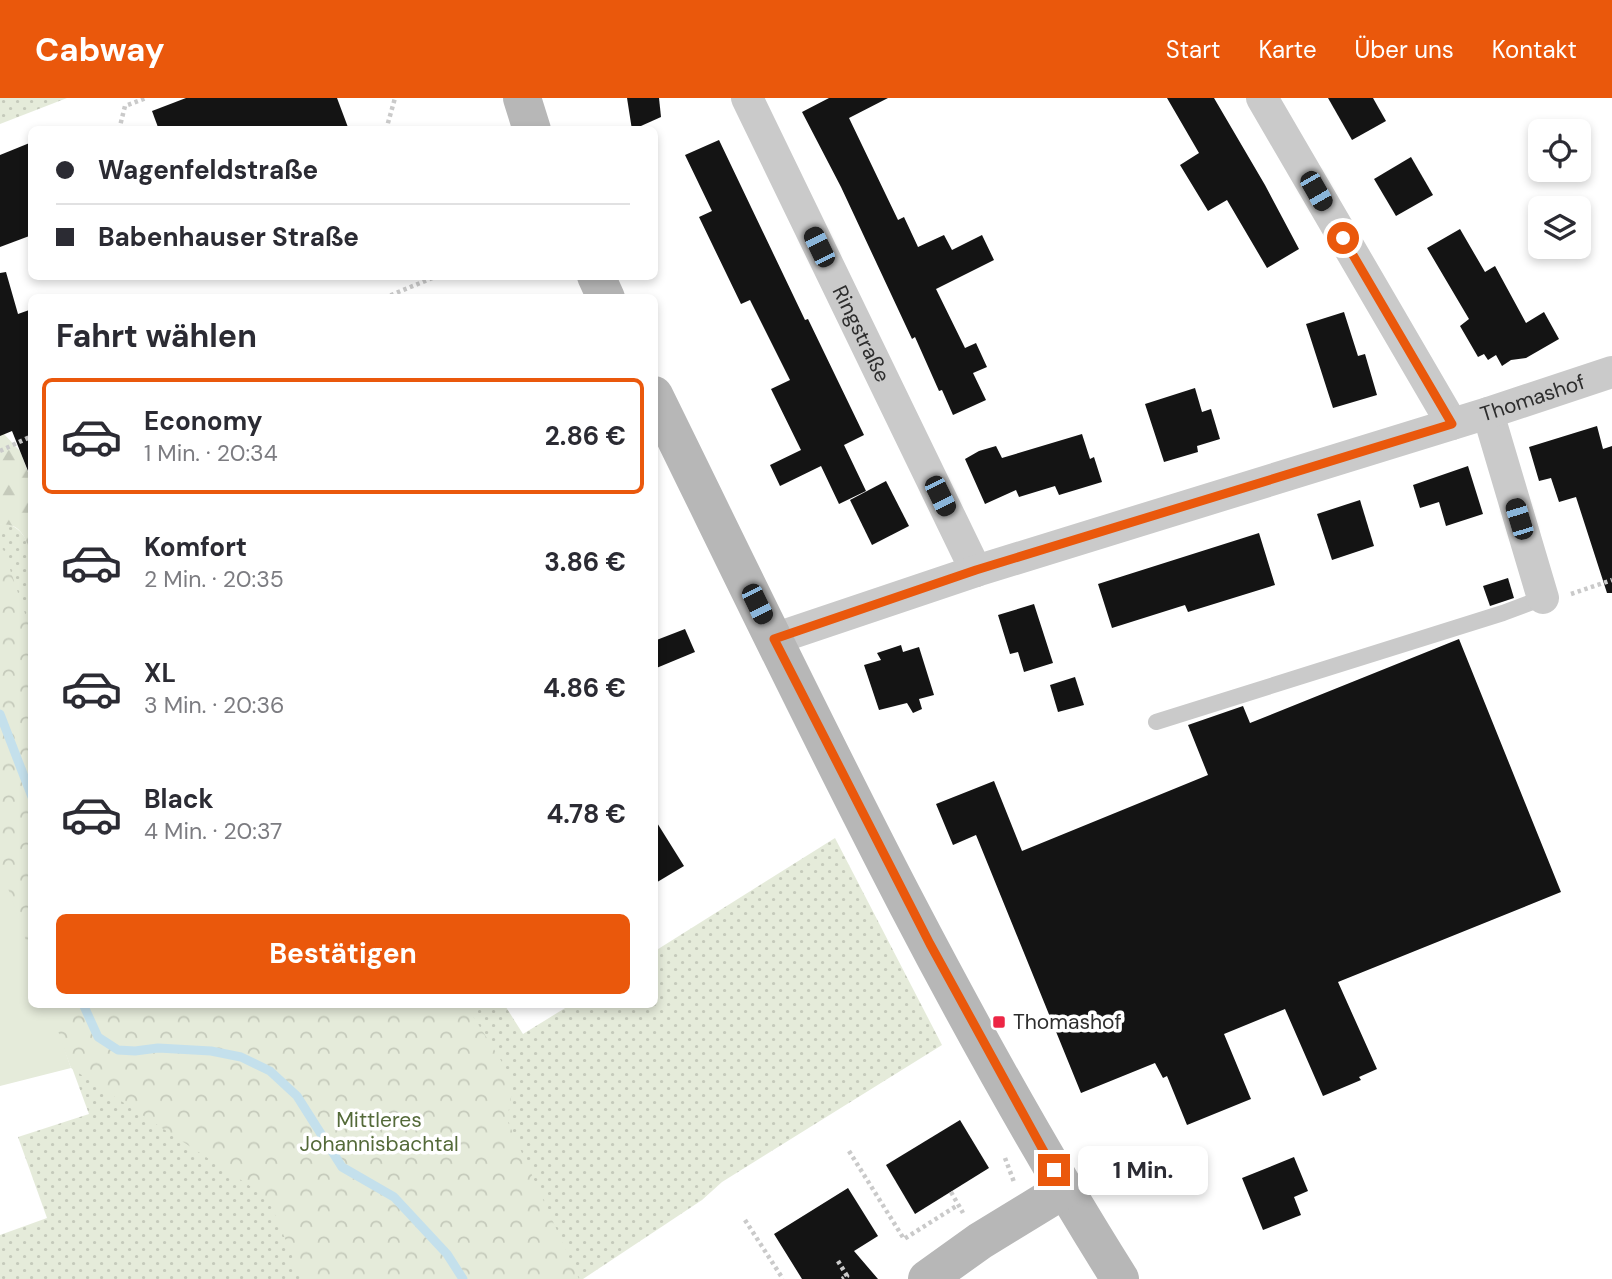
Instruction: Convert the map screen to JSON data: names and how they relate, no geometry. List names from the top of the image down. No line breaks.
{"streets":{"street":["Ringstraße","Thomashof"]},"crossings":[["Ringstraße","Thomashof"]],"parks":["Mittleres Johannisbachtal"],"places":{"transit":["Thomashof"]},"page":{"header":"Cabway","nav":["Start","Karte","Über uns","Kontakt"],"banner":["Wagenfeldstraße","Babenhauser Straße"],"heading":"Fahrt wählen","list":[{"name":"Economy","note":"1 Min. · 20:34","value":"2.86 €"},{"name":"Komfort","note":"2 Min. · 20:35","value":"3.86 €"},{"name":"XL","note":"3 Min. · 20:36","value":"4.86 €"},{"name":"Black","note":"4 Min. · 20:37","value":"4.78 €"}],"buttons":"Bestätigen","bubble":"1 Min."}}
